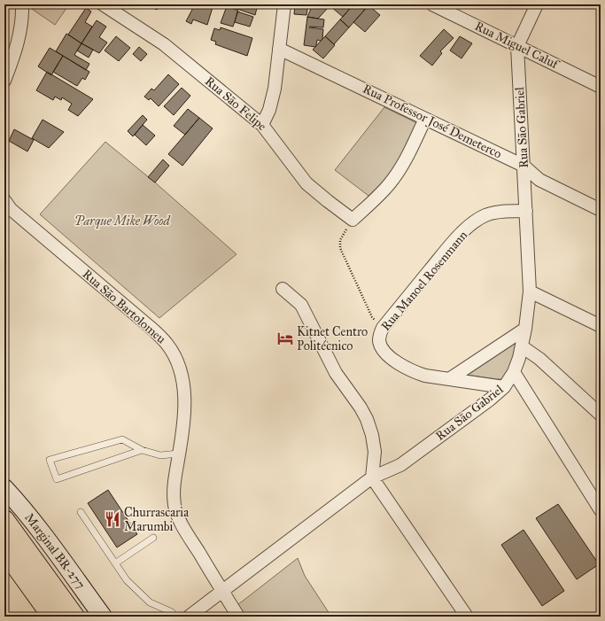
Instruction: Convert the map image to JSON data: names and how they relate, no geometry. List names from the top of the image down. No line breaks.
{"streets":{"main road":["Marginal BR-277"],"street":["Rua Miguel Caluf","Rua São Felipe","Rua Professor José Demeterco","Rua São Gabriel","Rua Manoel Rosenmann","Rua São Bartolomeu"]},"crossings":[["Rua Miguel Caluf","Rua São Gabriel"],["Rua Professor José Demeterco","Rua São Gabriel"],["Rua São Gabriel","Rua Manoel Rosenmann"],["Rua São Gabriel","Rua São Bartolomeu"]],"parks":["Parque Mike Wood"],"places":{"hotel":["Kitnet Centro Politécnico"],"restaurant":["Churrascaria Marumbi"]}}
